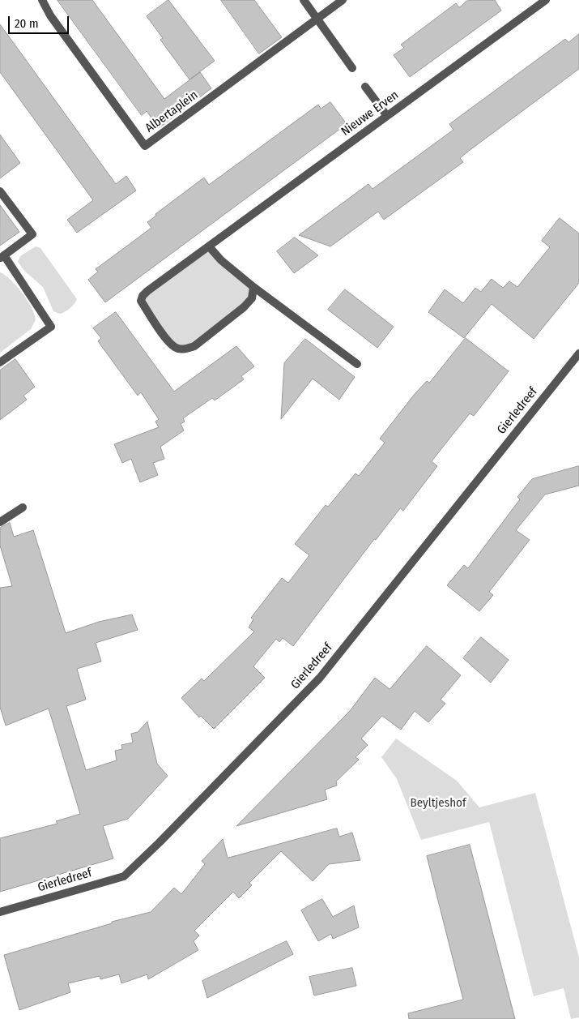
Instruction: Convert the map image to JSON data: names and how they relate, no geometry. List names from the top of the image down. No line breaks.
{"streets":{"street":["Albertaplein","Nieuwe Erven","Gierledreef"]},"parks":["Beyltjeshof"],"scale_bar":"20 m"}
